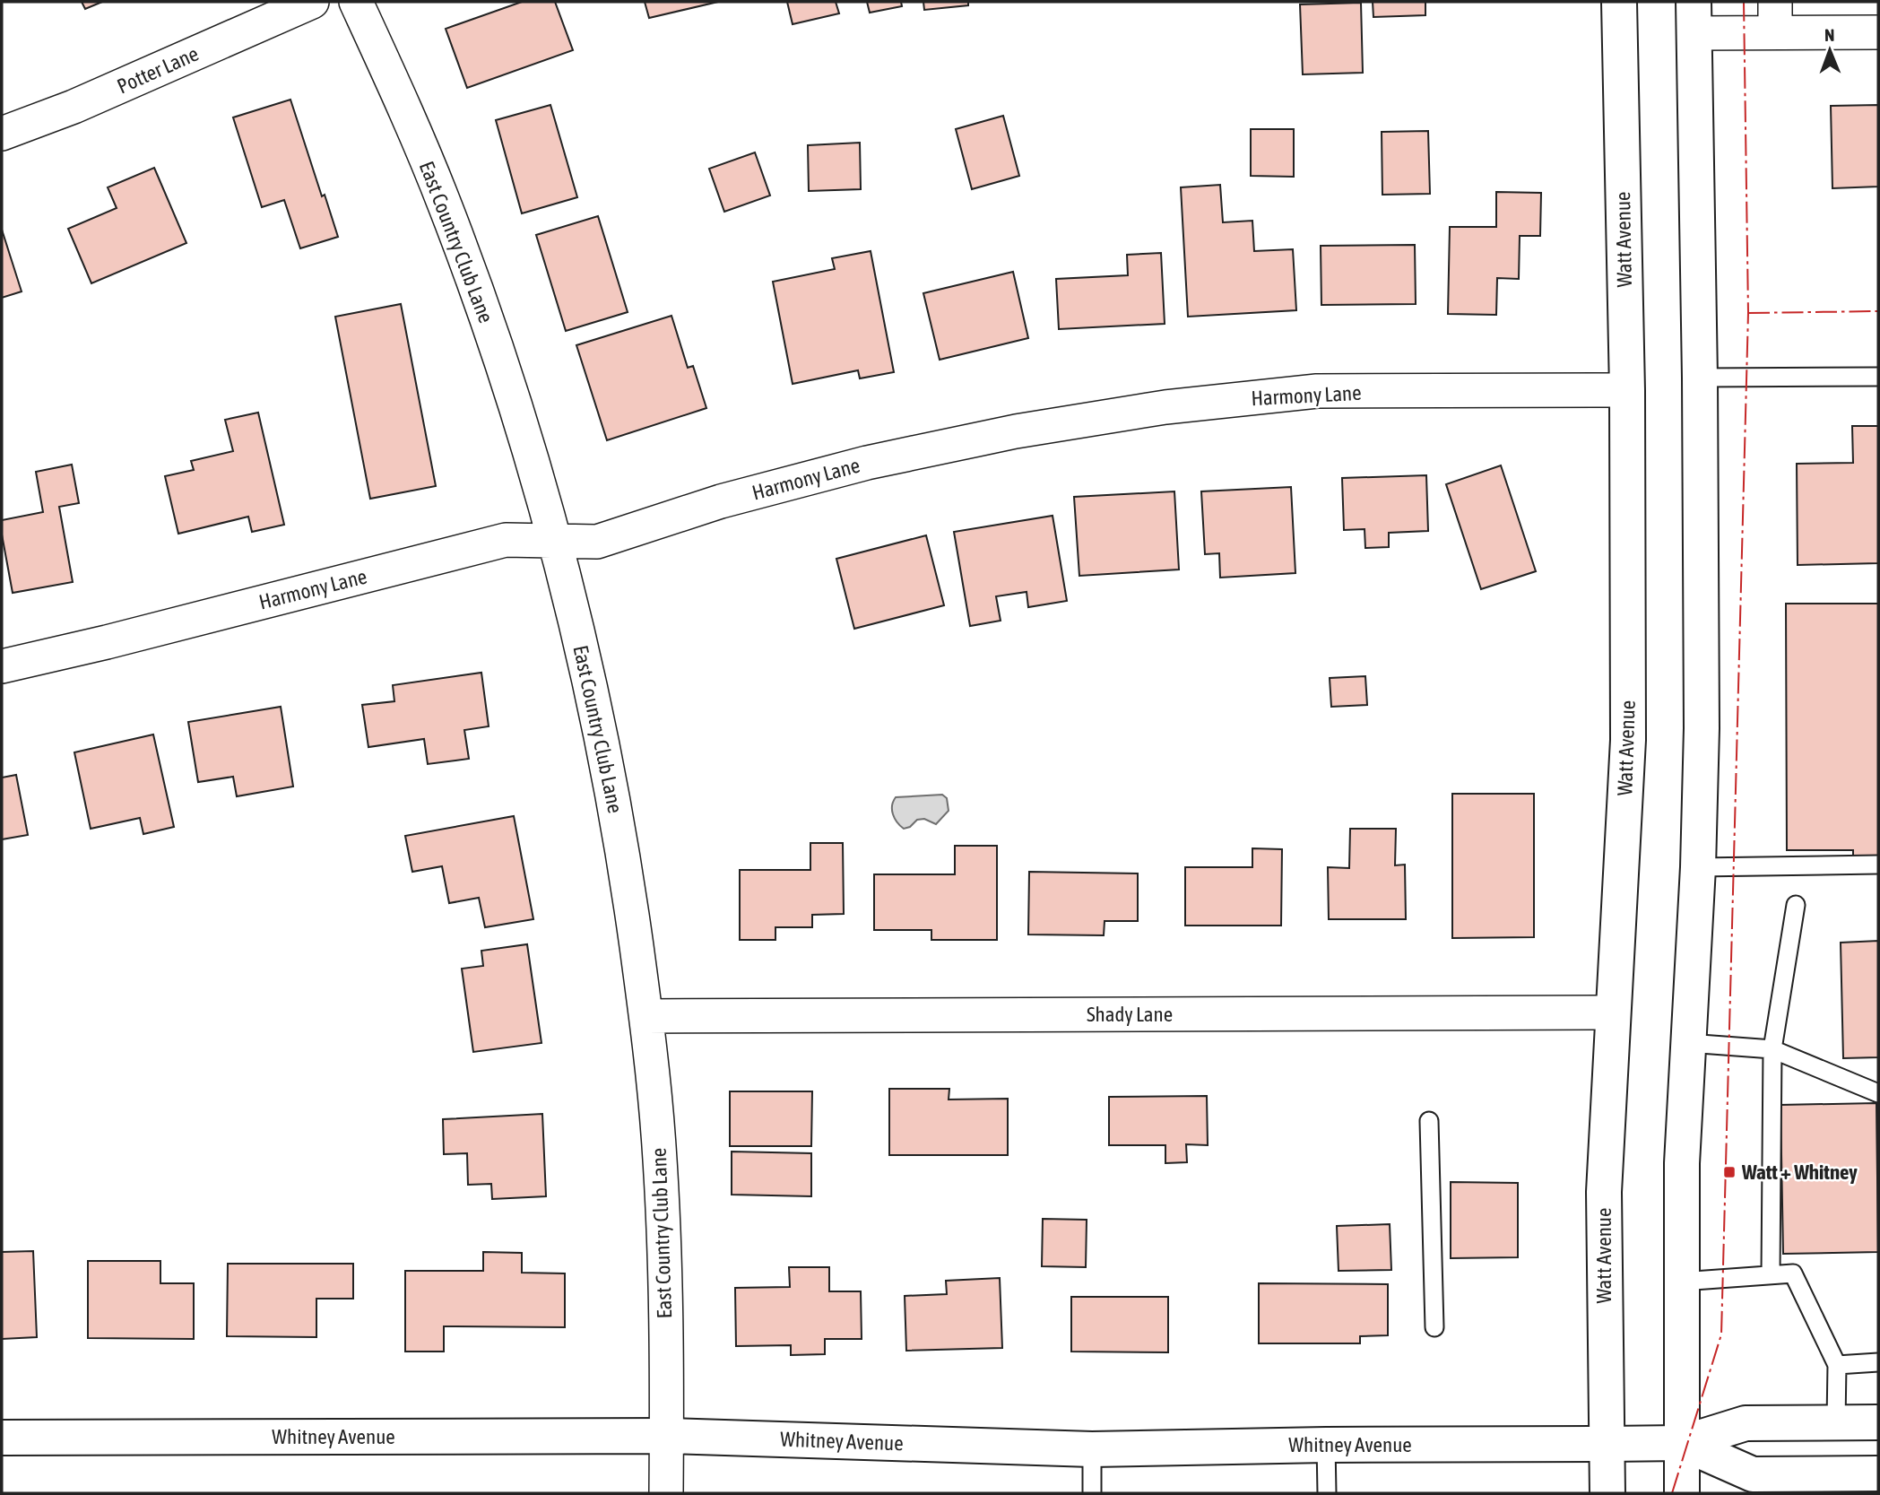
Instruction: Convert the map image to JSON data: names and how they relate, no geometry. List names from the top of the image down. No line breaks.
{"streets":{"main road":["Watt Avenue","Whitney Avenue"],"street":["Potter Lane","East Country Club Lane","Harmony Lane","Shady Lane"]},"crossings":[["Watt Avenue","Harmony Lane"],["Watt Avenue","Shady Lane"],["Watt Avenue","Whitney Avenue"],["East Country Club Lane","Harmony Lane"],["East Country Club Lane","Shady Lane"],["East Country Club Lane","Whitney Avenue"]],"places":{"transit":["Watt + Whitney"]},"north":"top"}
